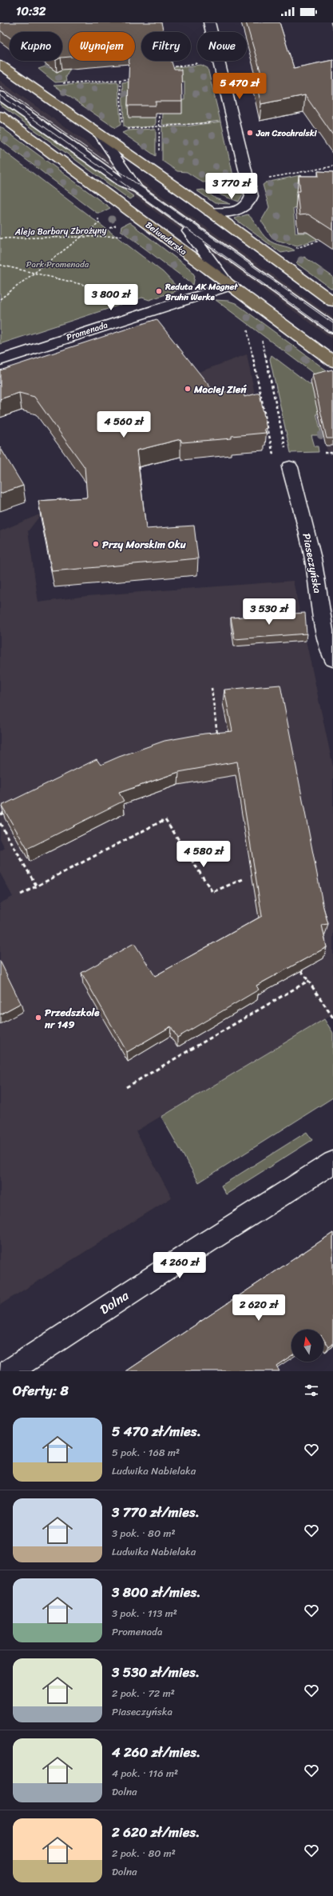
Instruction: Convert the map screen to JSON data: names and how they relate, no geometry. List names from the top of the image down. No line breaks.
{"streets":{"main road":["Belwederska"],"street":["Promenada","Piaseczyńska","Dolna"],"path":["Aleja Barbary Zbrożyny"]},"crossings":[["Belwederska","Promenada"]],"parks":["Park Promenada"],"places":["Jan Czochralski","Reduta AK Magnet Bruhn Werke","Maciej Zień","Przy Morskim Oku","Przedszkole nr 149"],"north":"top","page":{"status":"10:32","chip":["Kupno","Wynajem","Filtry","Nowe"],"price":["5 470 zł","3 770 zł","3 800 zł","4 560 zł","3 530 zł","4 580 zł","4 260 zł","2 620 zł"],"heading":"Oferty: 8","list":[{"name":"5 470 zł/mies.","note":"5 pok. · 168 m² · Ludwika Nabielaka"},{"name":"3 770 zł/mies.","note":"3 pok. · 80 m² · Ludwika Nabielaka"},{"name":"3 800 zł/mies.","note":"3 pok. · 113 m² · Promenada"},{"name":"3 530 zł/mies.","note":"2 pok. · 72 m² · Piaseczyńska"},{"name":"4 260 zł/mies.","note":"4 pok. · 116 m² · Dolna"},{"name":"2 620 zł/mies.","note":"2 pok. · 80 m² · Dolna"}]}}
